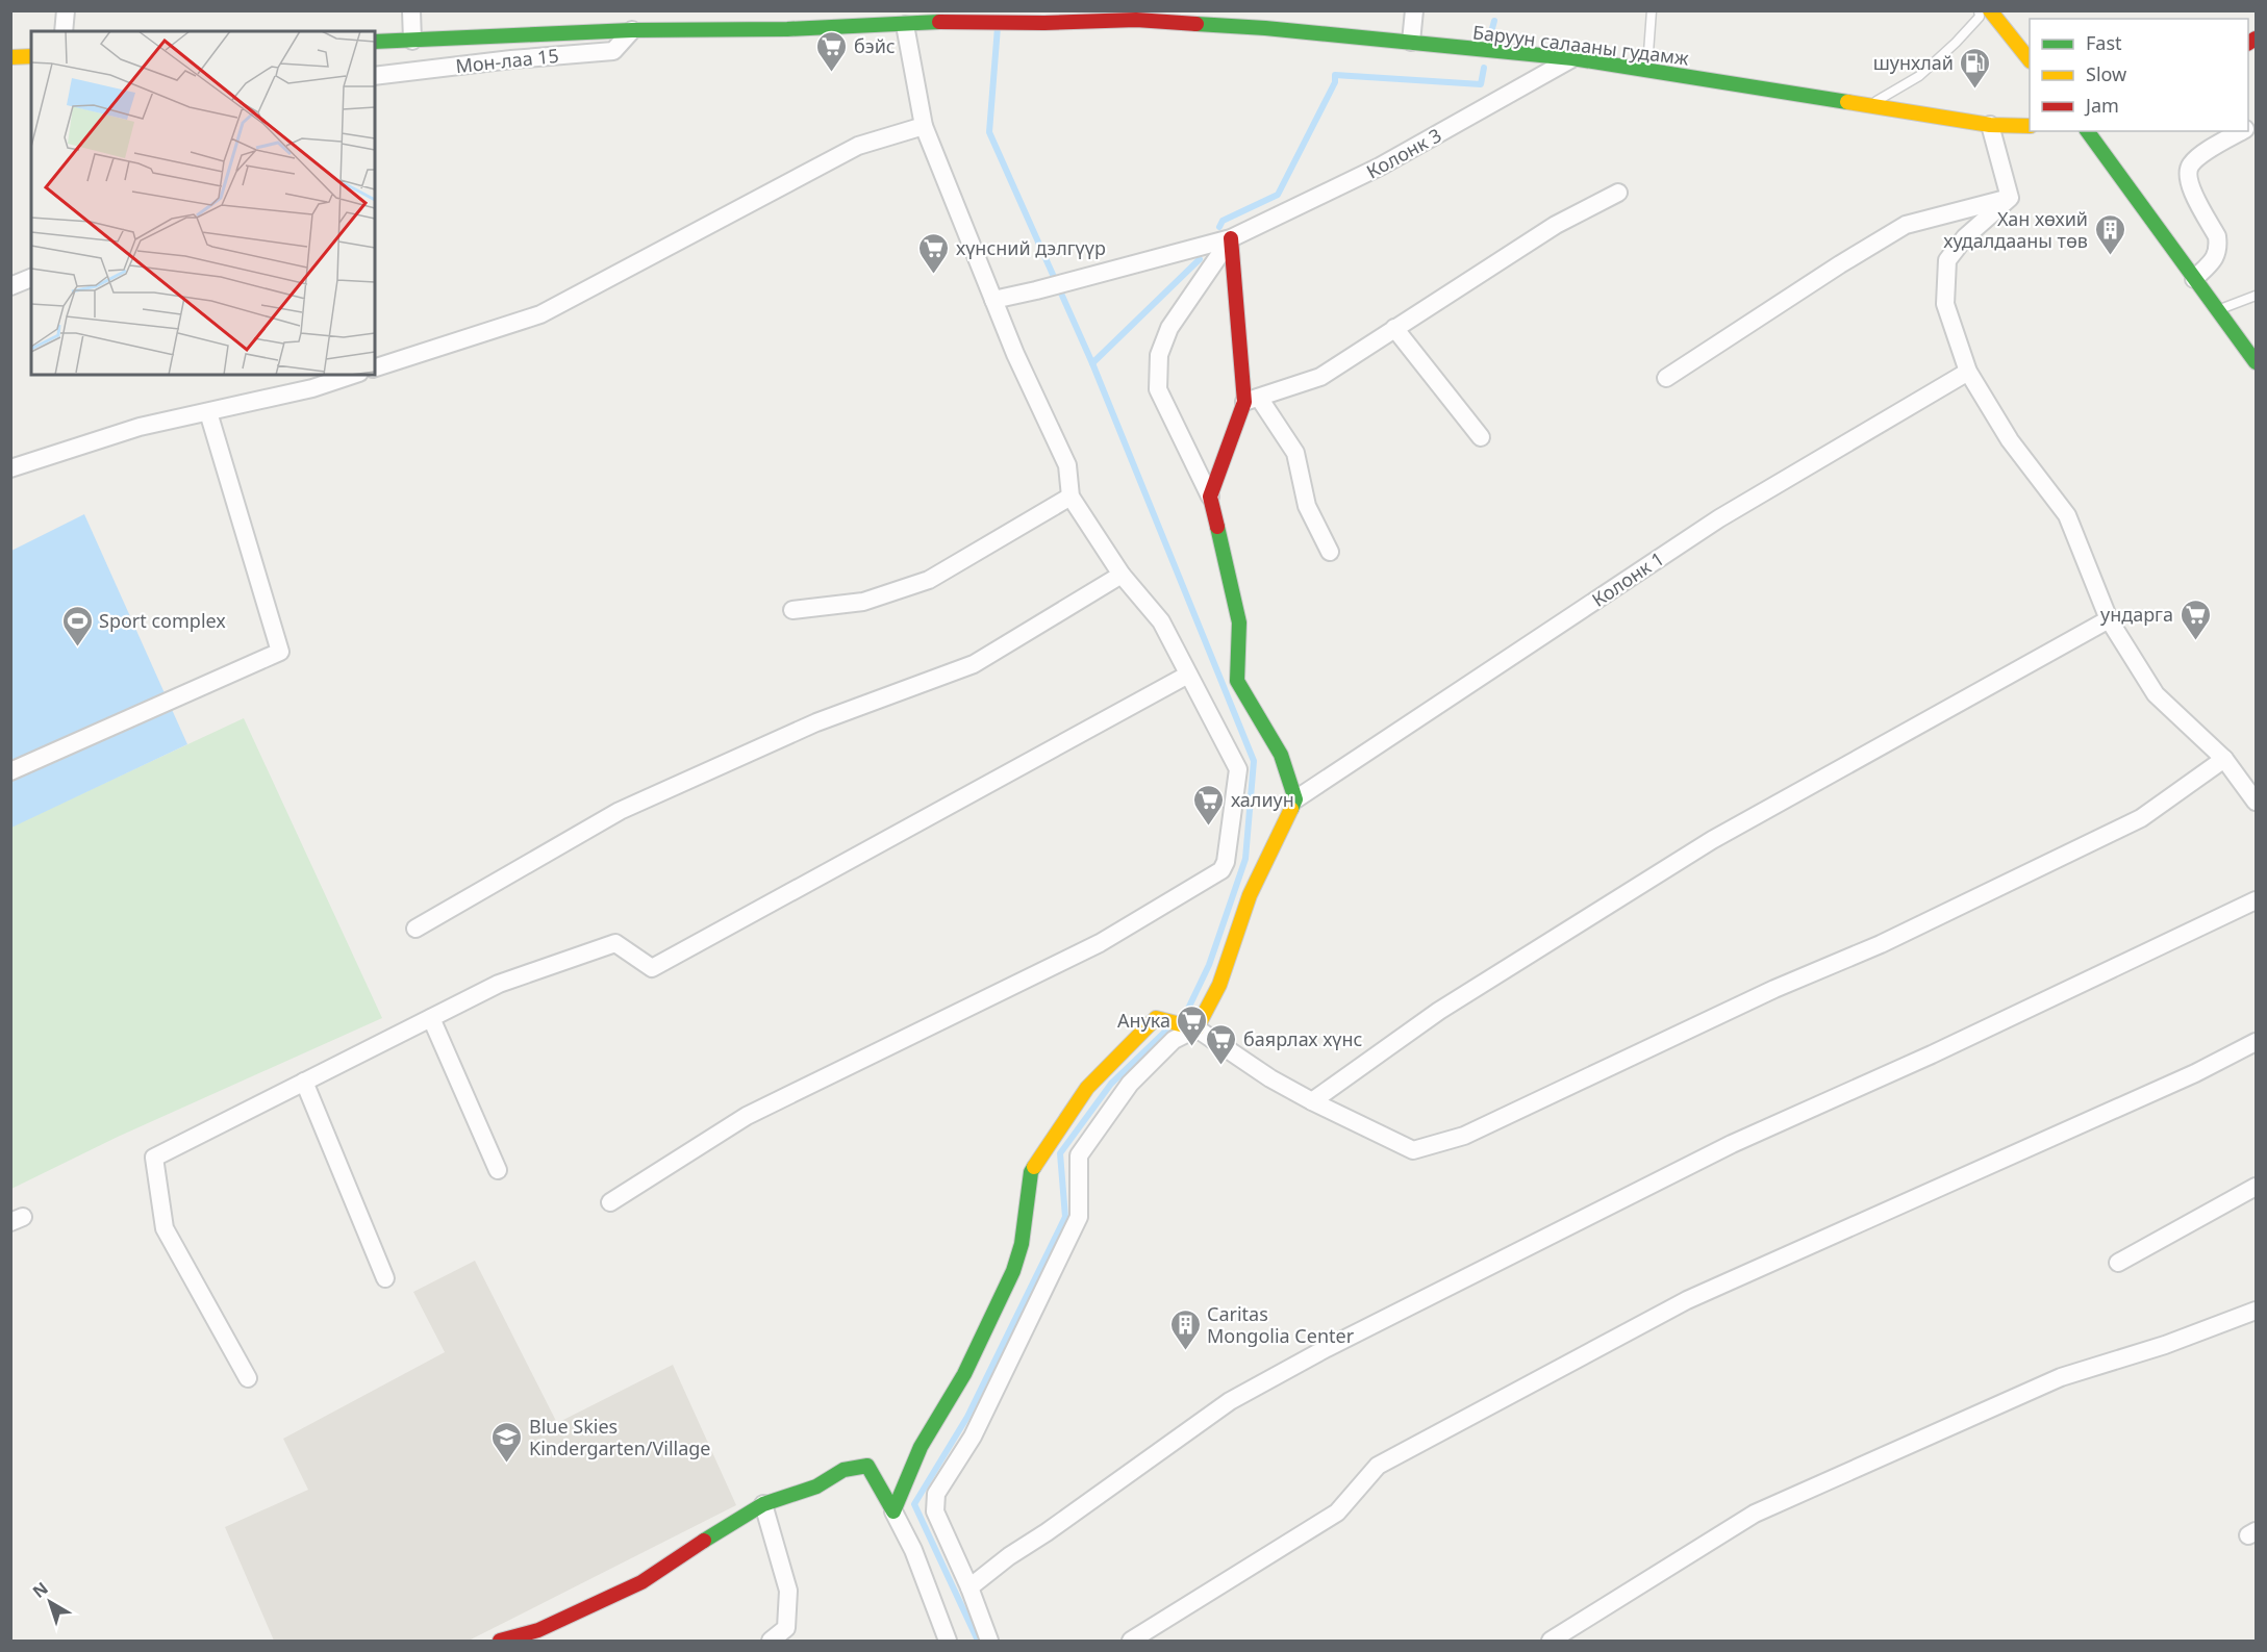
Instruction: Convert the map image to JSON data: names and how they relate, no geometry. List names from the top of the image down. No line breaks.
{"streets":{"main road":["Баруун салааны гудамж"],"street":["Мон-лаа 15","Колонк 3","Колонк 1"]},"crossings":[["Баруун салааны гудамж","Мон-лаа 15"],["Баруун салааны гудамж","Колонк 3"]],"places":{"supermarket":["бэйс","хүнсний дэлгүүр","ундарга","халиун","Анука","баярлах хүнс"],"fuel station":["шунхлай"],"building":["Хан хөхий худалдааны төв","Caritas Mongolia Center"],"sports":["Sport complex"],"school or university":["Blue Skies Kindergarten/Village"]},"legend":["Fast","Slow","Jam"],"north":"top left"}
